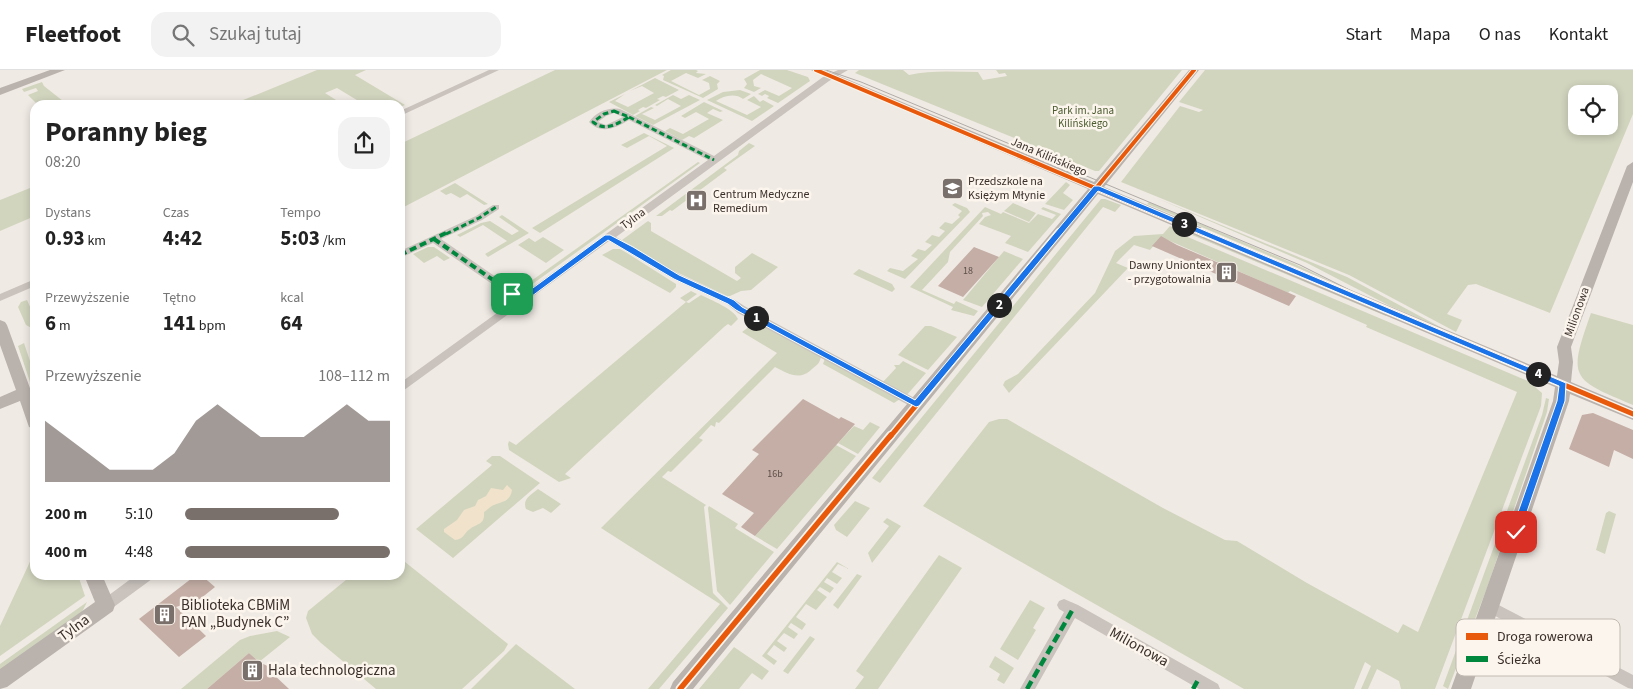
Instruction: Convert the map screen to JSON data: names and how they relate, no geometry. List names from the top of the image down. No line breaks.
{"streets":{"street":["Jana Kilińskiego","Tylna","Milionowa"]},"crossings":[["Jana Kilińskiego","Tylna"],["Jana Kilińskiego","Milionowa"]],"parks":["Park im. Jana Kilińskiego"],"places":{"school or university":["Przedszkole na Księżym Młynie"],"hospital":["Centrum Medyczne Remedium"],"building":["Dawny Uniontex - przygotowalnia","Biblioteka CBMiM PAN „Budynek C”","Hala technologiczna"]},"house_numbers":["18","16b"],"legend":["Droga rowerowa","Ścieżka"],"page":{"header":"Fleetfoot","search":"Szukaj tutaj","nav":["Start","Mapa","O nas","Kontakt"],"heading":["Poranny bieg","08:20"],"stats":[["Dystans","0.93 km"],["Czas","4:42"],["Tempo","5:03 /km"],["Przewyższenie","6 m"],["Tętno","141 bpm"],["kcal","64"]],"pins":["3","2","1","4"],"chart":["Przewyższenie","108–112 m"],"list":[{"name":"200 m","note":"5:10"},{"name":"400 m","note":"4:48"}]}}
